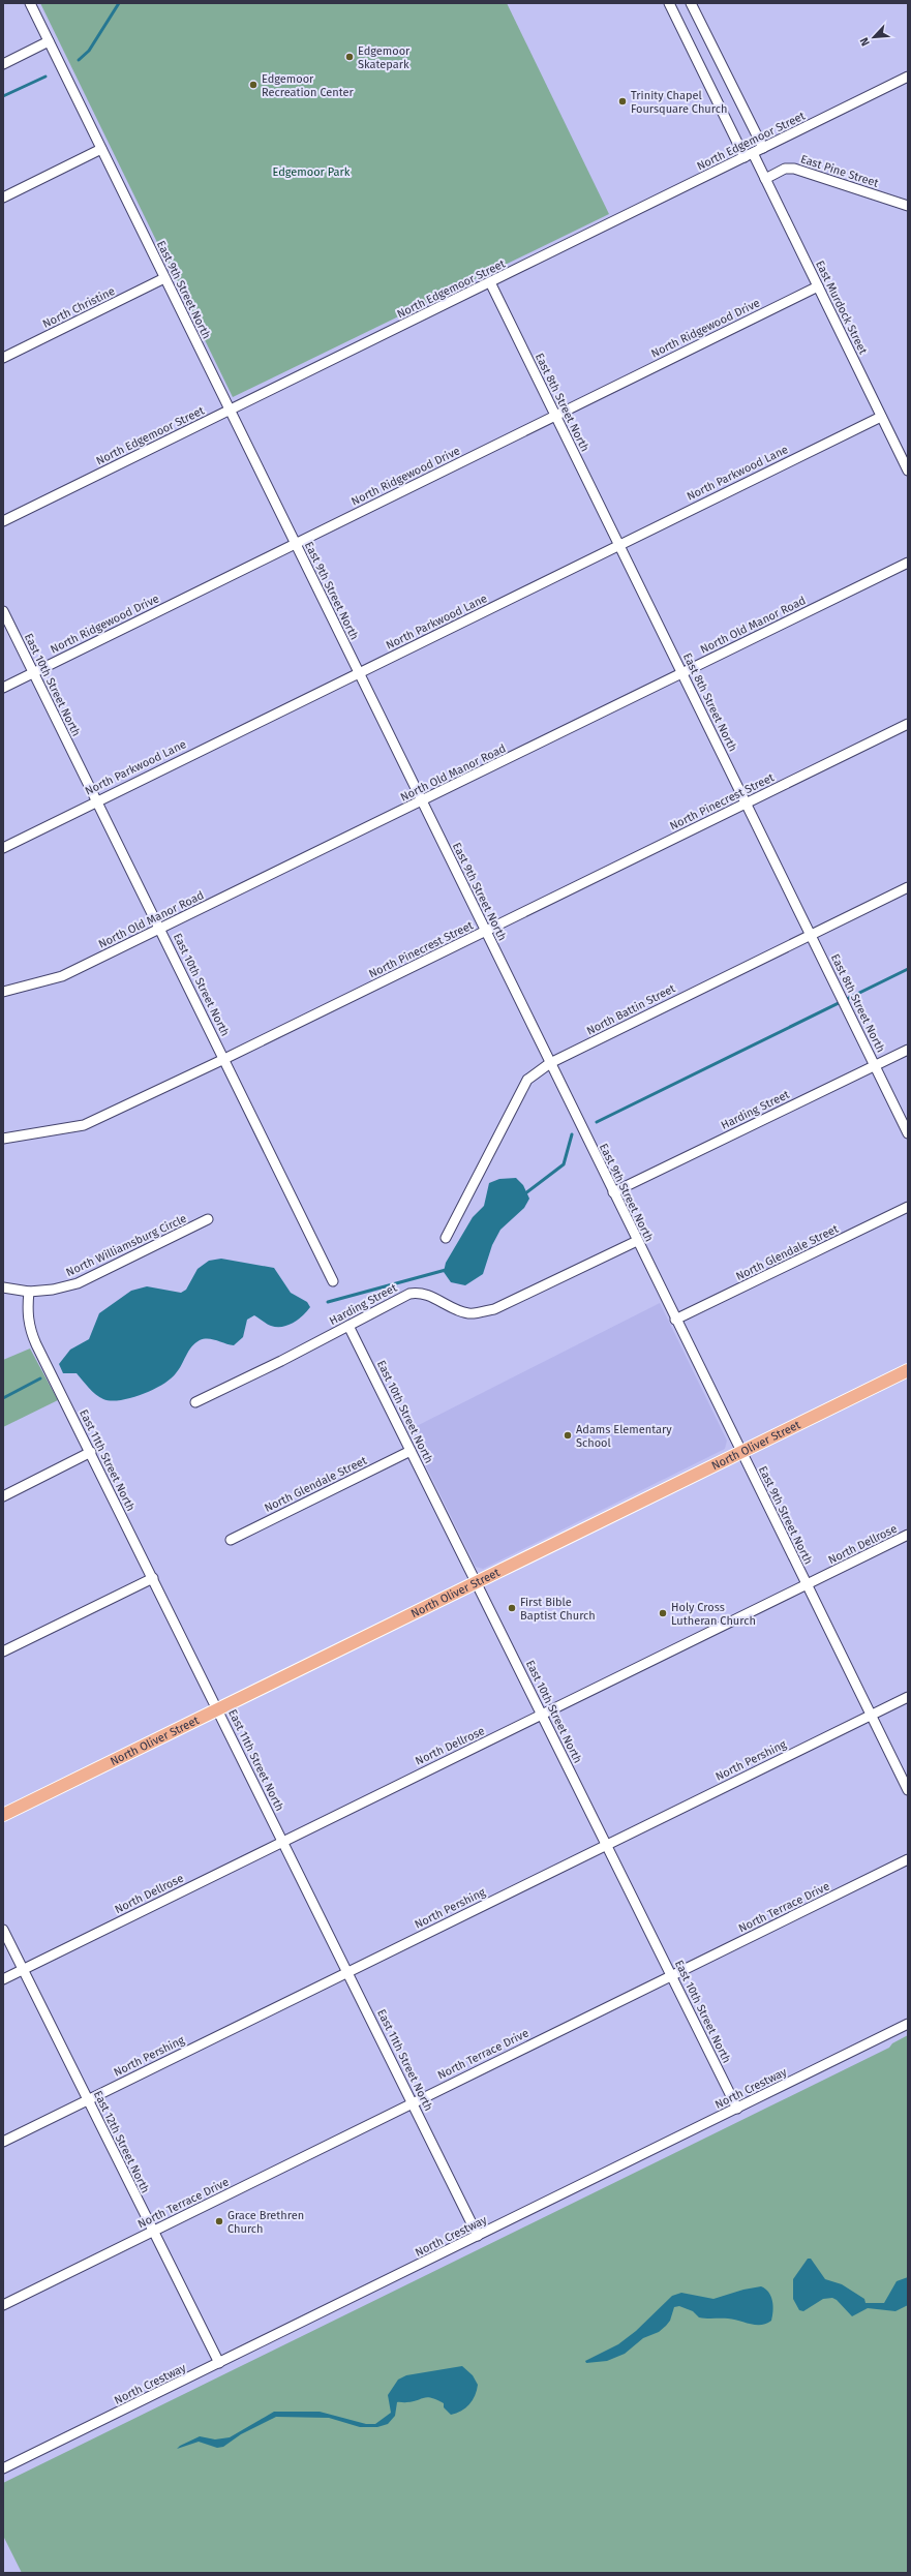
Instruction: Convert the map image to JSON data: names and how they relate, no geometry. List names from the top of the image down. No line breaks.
{"streets":{"main road":["North Oliver Street"],"street":["North Edgemoor Street","East Pine Street","East 9th Street North","North Christine","East Murdock Street","North Ridgewood Drive","East 8th Street North","North Parkwood Lane","North Old Manor Road","East 10th Street North","North Pinecrest Street","North Battin Street","Harding Street","North Williamsburg Circle","North Glendale Street","East 11th Street North","North Dellrose","North Pershing","North Terrace Drive","North Crestway","East 12th Street North"]},"crossings":[["North Edgemoor Street","East 9th Street North"],["North Edgemoor Street","East Murdock Street"],["North Edgemoor Street","East 8th Street North"],["East Pine Street","East Murdock Street"],["East 9th Street North","North Christine"],["East 9th Street North","North Ridgewood Drive"],["East 9th Street North","North Parkwood Lane"],["East 9th Street North","North Old Manor Road"],["East 9th Street North","North Pinecrest Street"],["East 9th Street North","North Battin Street"],["East 9th Street North","Harding Street"],["East 9th Street North","North Glendale Street"],["East 9th Street North","North Oliver Street"],["East 9th Street North","North Dellrose"],["East 9th Street North","North Pershing"],["East Murdock Street","North Ridgewood Drive"],["East Murdock Street","North Parkwood Lane"],["North Ridgewood Drive","East 8th Street North"],["North Ridgewood Drive","East 10th Street North"],["East 8th Street North","North Parkwood Lane"],["East 8th Street North","North Old Manor Road"],["East 8th Street North","North Pinecrest Street"],["East 8th Street North","North Battin Street"],["East 8th Street North","Harding Street"],["North Parkwood Lane","East 10th Street North"],["North Old Manor Road","East 10th Street North"],["East 10th Street North","North Pinecrest Street"],["East 10th Street North","Harding Street"],["East 10th Street North","North Glendale Street"],["East 10th Street North","North Oliver Street"],["East 10th Street North","North Dellrose"],["East 10th Street North","North Pershing"],["East 10th Street North","North Terrace Drive"],["East 10th Street North","North Crestway"],["North Williamsburg Circle","East 11th Street North"],["North Oliver Street","East 11th Street North"],["East 11th Street North","North Dellrose"],["East 11th Street North","North Pershing"],["East 11th Street North","North Terrace Drive"],["East 11th Street North","North Crestway"],["North Dellrose","East 12th Street North"],["North Pershing","East 12th Street North"],["North Terrace Drive","East 12th Street North"],["North Crestway","East 12th Street North"]],"parks":["Edgemoor Park"],"places":["Edgemoor Skatepark","Edgemoor Recreation Center","Trinity Chapel Foursquare Church","Adams Elementary School","First Bible Baptist Church","Holy Cross Lutheran Church","Grace Brethren Church"],"north":"bottom left"}
